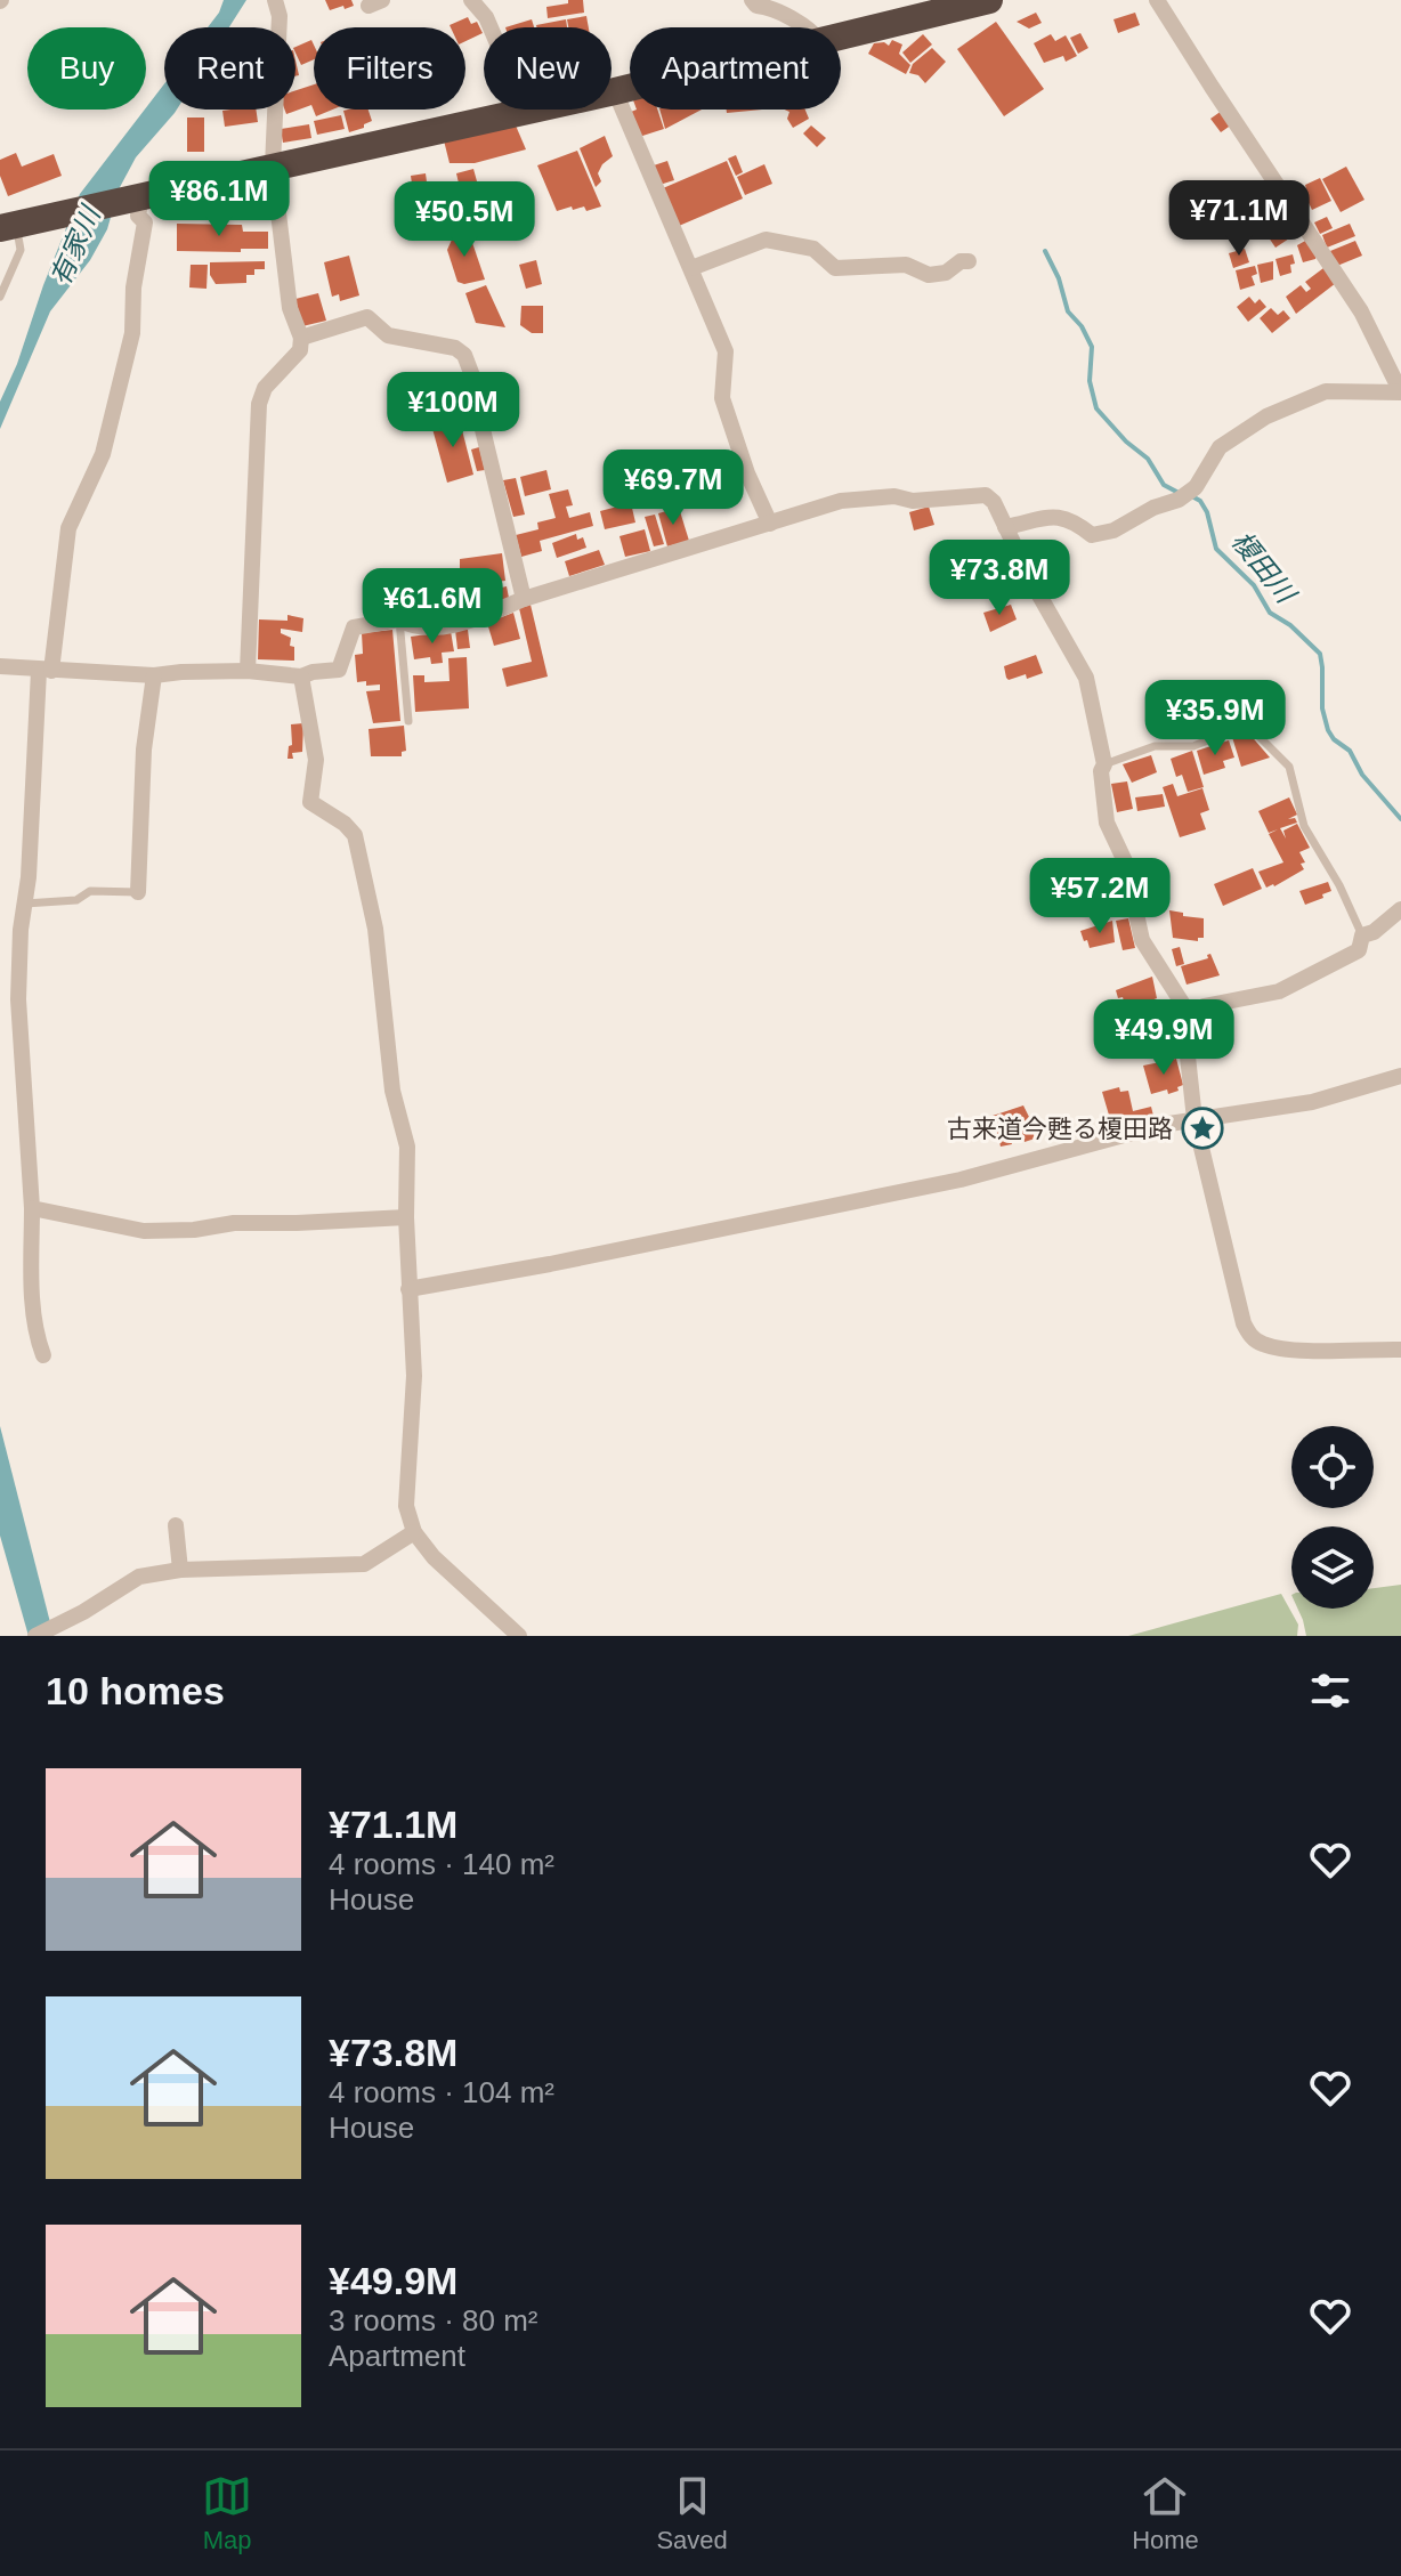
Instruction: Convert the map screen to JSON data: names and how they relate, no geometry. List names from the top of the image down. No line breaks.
{"water":["有家川","榎田川"],"places":{"place":["古来道今甦る榎田路"]},"page":{"chip":["Buy","Rent","Filters","New","Apartment"],"price":["¥86.1M","¥71.1M","¥50.5M","¥100M","¥69.7M","¥73.8M","¥61.6M","¥35.9M","¥57.2M","¥49.9M"],"heading":"10 homes","list":[{"name":"¥71.1M","note":"4 rooms · 140 m² · House"},{"name":"¥73.8M","note":"4 rooms · 104 m² · House"},{"name":"¥49.9M","note":"3 rooms · 80 m² · Apartment"}],"tabs":["Map","Saved","Home"]}}
